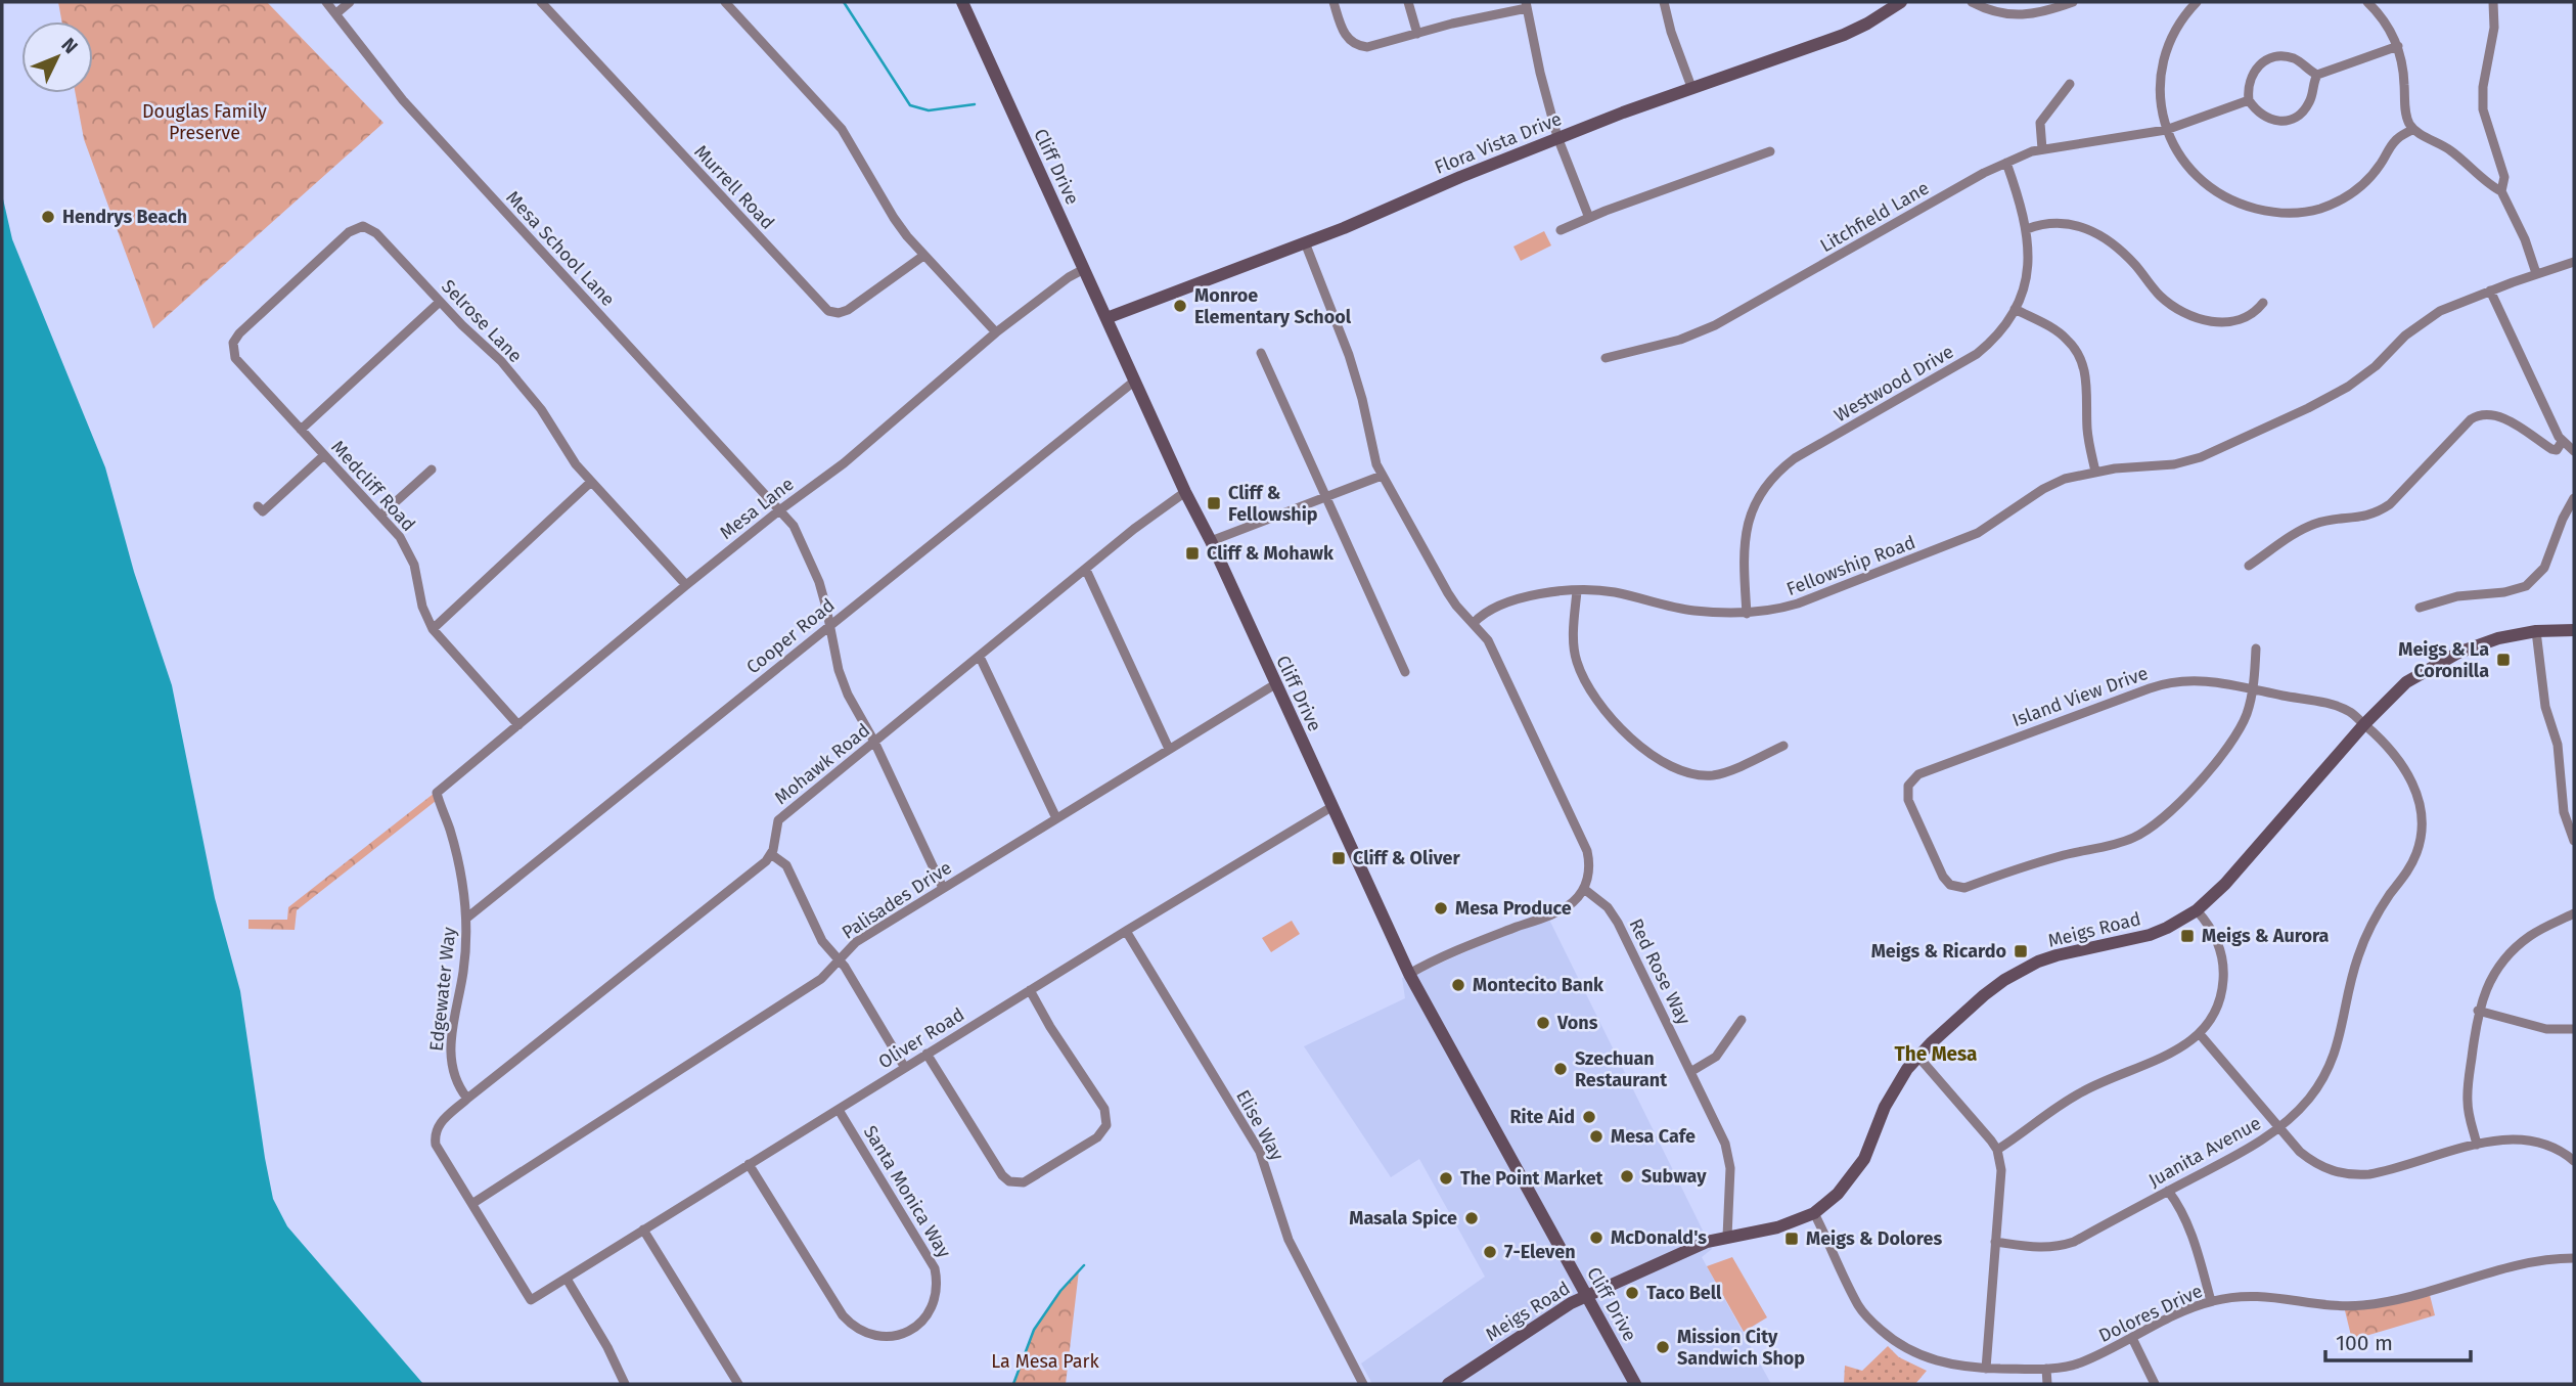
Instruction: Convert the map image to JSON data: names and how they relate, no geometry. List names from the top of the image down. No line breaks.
{"streets":{"main road":["Flora Vista Drive","Cliff Drive","Meigs Road"],"street":["Murrell Road","Litchfield Lane","Mesa School Lane","Selrose Lane","Westwood Drive","Medcliff Road","Mesa Lane","Fellowship Road","Cooper Road","Island View Drive","Mohawk Road","Palisades Drive","Red Rose Way","Edgewater Way","Oliver Road","Elise Way","Juanita Avenue","Santa Monica Way","Dolores Drive"]},"crossings":[["Flora Vista Drive","Cliff Drive"],["Cliff Drive","Mesa Lane"],["Cliff Drive","Cooper Road"],["Cliff Drive","Mohawk Road"],["Cliff Drive","Palisades Drive"],["Cliff Drive","Meigs Road"],["Cliff Drive","Oliver Road"],["Litchfield Lane","Westwood Drive"],["Mesa School Lane","Mesa Lane"],["Mesa School Lane","Cooper Road"],["Mesa School Lane","Mohawk Road"],["Mesa School Lane","Palisades Drive"],["Selrose Lane","Medcliff Road"],["Selrose Lane","Mesa Lane"],["Westwood Drive","Fellowship Road"],["Medcliff Road","Mesa Lane"],["Mesa Lane","Edgewater Way"],["Cooper Road","Edgewater Way"],["Island View Drive","Meigs Road"],["Island View Drive","Juanita Avenue"],["Palisades Drive","Oliver Road"],["Meigs Road","Red Rose Way"],["Meigs Road","Juanita Avenue"],["Meigs Road","Dolores Drive"],["Oliver Road","Elise Way"],["Oliver Road","Santa Monica Way"]],"districts":["The Mesa"],"parks":["Douglas Family Preserve","La Mesa Park"],"places":{"other":["Hendrys Beach","Monroe Elementary School","Mesa Produce","Montecito Bank","Vons","Szechuan Restaurant","Rite Aid","Mesa Cafe","Subway","The Point Market","Masala Spice","McDonald's","7-Eleven","Taco Bell","Mission City Sandwich Shop"],"transit":["Cliff & Fellowship","Cliff & Mohawk","Meigs & La Coronilla","Cliff & Oliver","Meigs & Aurora","Meigs & Ricardo","Meigs & Dolores"]},"scale_bar":"100 m","north":"top right"}
